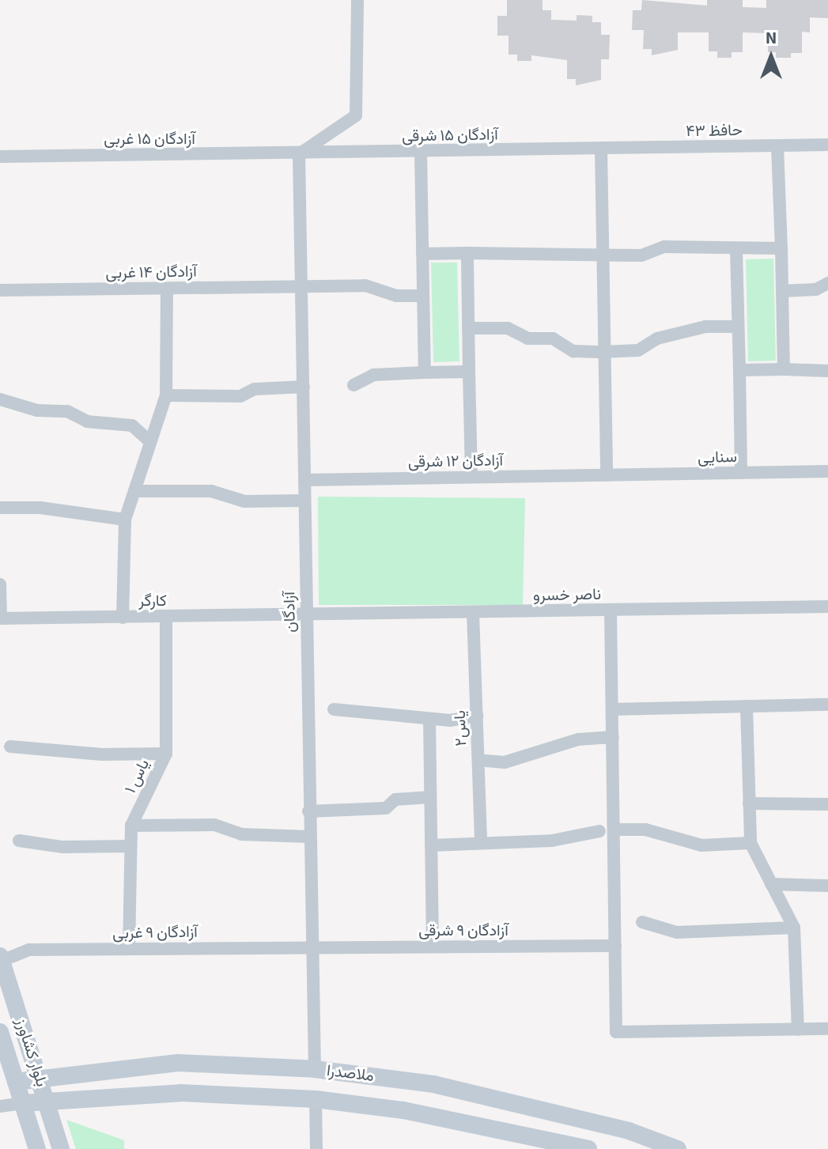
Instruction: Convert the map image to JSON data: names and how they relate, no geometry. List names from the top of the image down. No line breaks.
{"streets":{"main road":["بلوار کشاورز","ملاصدرا"],"street":["حافظ ۴۳","آزادگان ۱۵ شرقی","آزادگان ۱۵ غربی","آزادگان ۱۴ غربی","سنایی","آزادگان ۱۲ شرقی","ناصر خسرو","کارگر","آزادگان","یاس۲","یاس ۱","آزادگان ۹ شرقی","آزادگان ۹ غربی"]},"crossings":[["حافظ ۴۳","آزادگان ۱۵ شرقی"],["آزادگان ۱۵ شرقی","آزادگان ۱۵ غربی"],["آزادگان ۱۵ شرقی","آزادگان"],["آزادگان ۱۵ غربی","آزادگان"],["آزادگان ۱۴ غربی","آزادگان"],["سنایی","آزادگان ۱۲ شرقی"],["آزادگان ۱۲ شرقی","آزادگان"],["ناصر خسرو","کارگر"],["ناصر خسرو","آزادگان"],["ناصر خسرو","یاس۲"],["کارگر","آزادگان"],["کارگر","یاس ۱"],["آزادگان","آزادگان ۹ شرقی"],["آزادگان","آزادگان ۹ غربی"],["آزادگان","ملاصدرا"],["یاس ۱","آزادگان ۹ غربی"],["آزادگان ۹ شرقی","آزادگان ۹ غربی"],["آزادگان ۹ غربی","بلوار کشاورز"],["بلوار کشاورز","ملاصدرا"]],"north":"top"}
